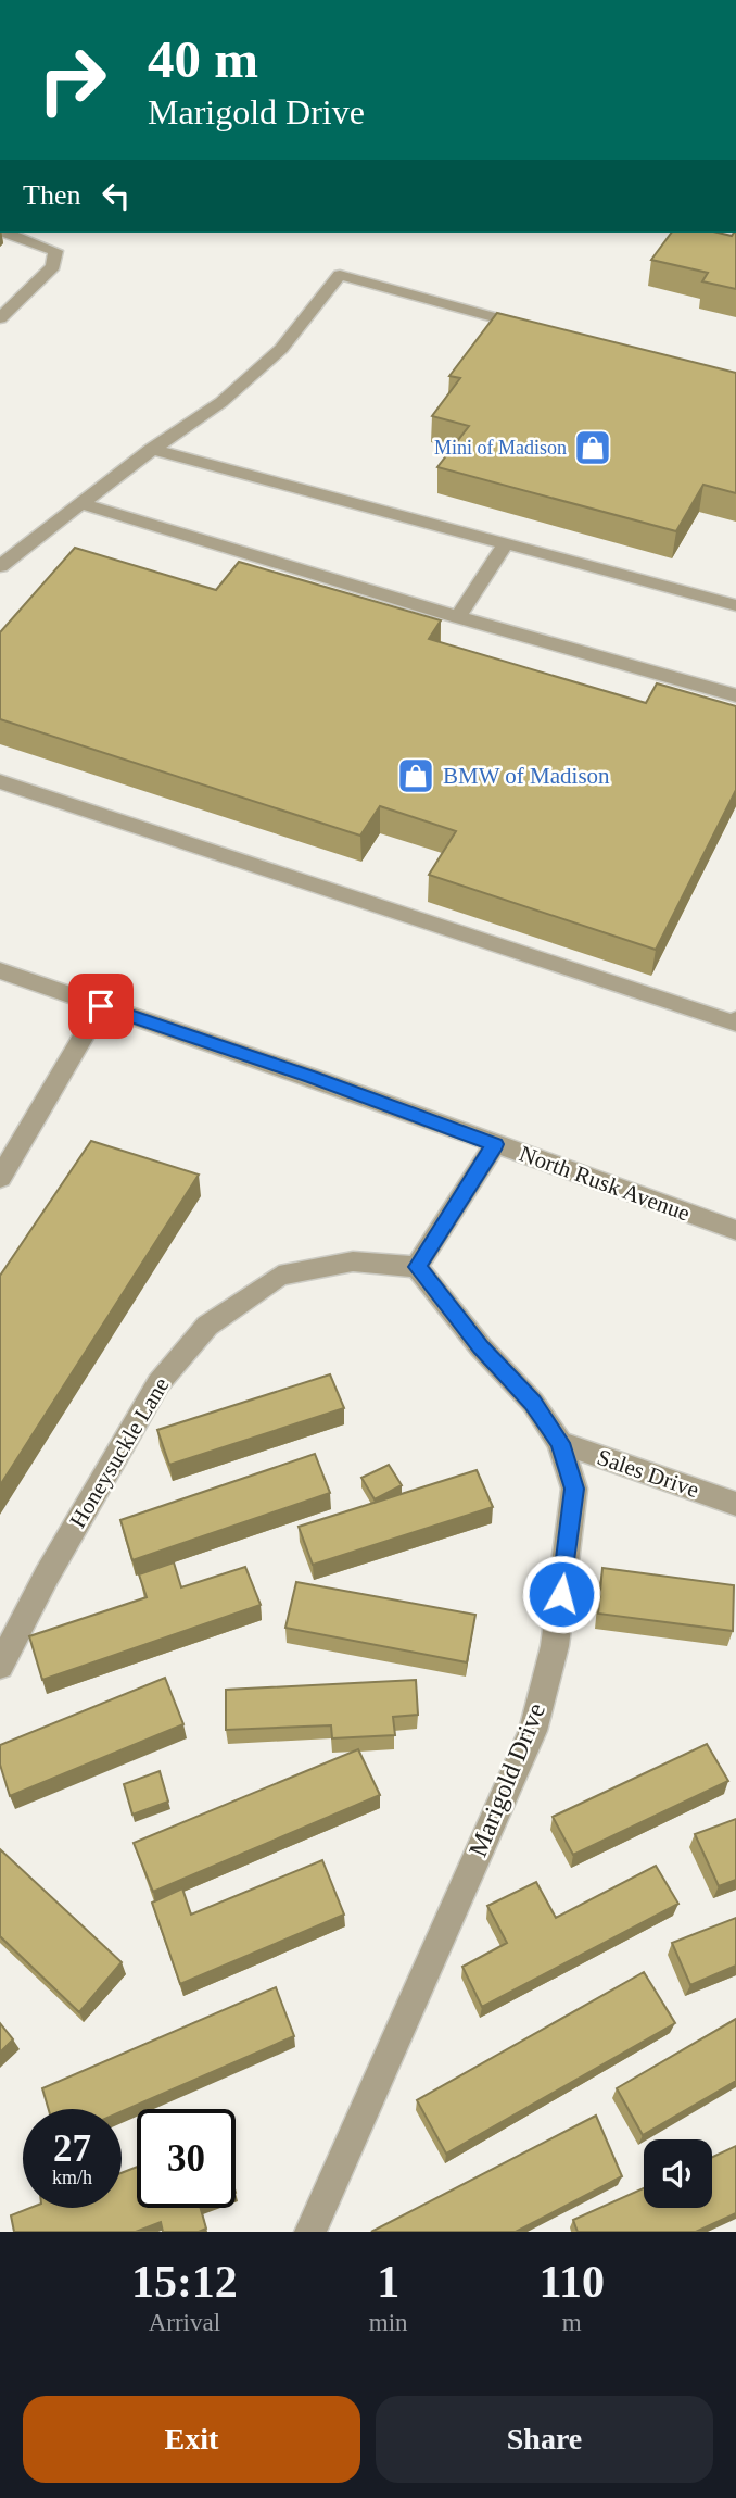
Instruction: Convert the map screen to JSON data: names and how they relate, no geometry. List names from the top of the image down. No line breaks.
{"streets":{"street":["North Rusk Avenue","Honeysuckle Lane","Sales Drive","Marigold Drive"]},"crossings":[["Honeysuckle Lane","Marigold Drive"],["Sales Drive","Marigold Drive"]],"places":{"shop":["Mini of Madison","BMW of Madison"]},"page":{"turn":["40 m","Marigold Drive"],"then":"Then","speed":"27 km/h","limit":"30","eta":["15:12","Arrival","1","min","110","m"],"buttons":["Exit","Share"]}}
